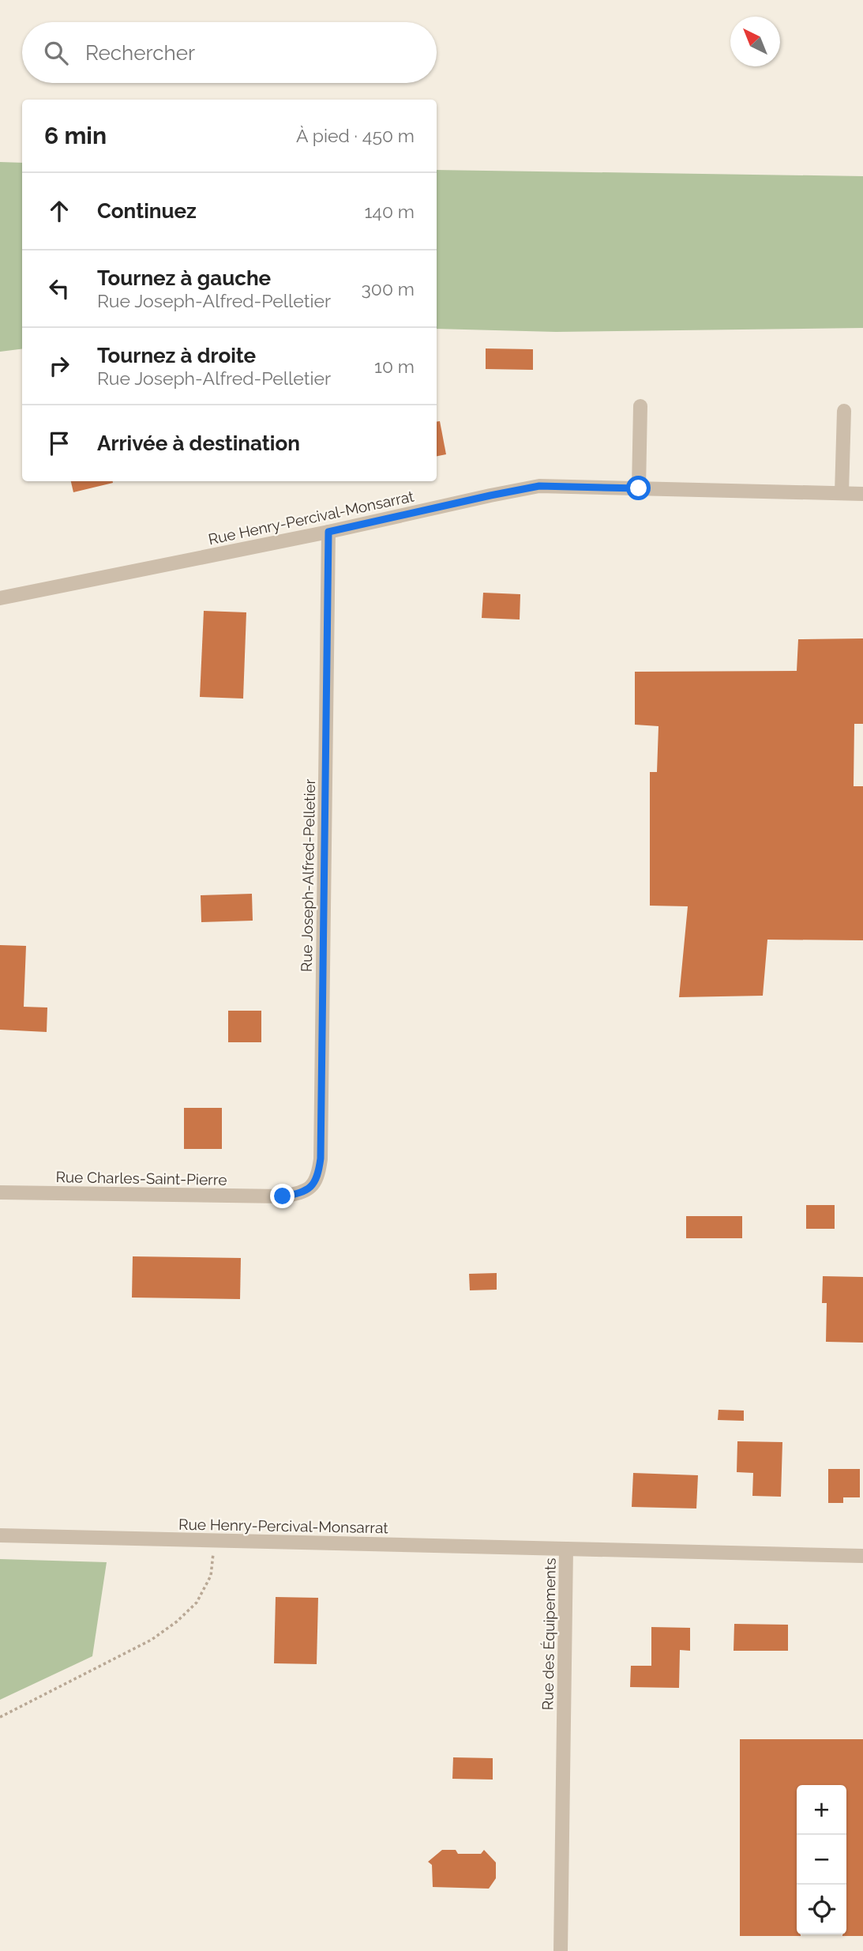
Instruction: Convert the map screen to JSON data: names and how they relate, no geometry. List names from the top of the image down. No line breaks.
{"streets":{"street":["Rue Henry-Percival-Monsarrat","Rue Joseph-Alfred-Pelletier","Rue Charles-Saint-Pierre","Rue des Équipements"]},"crossings":[["Rue Henry-Percival-Monsarrat","Rue Joseph-Alfred-Pelletier"],["Rue Henry-Percival-Monsarrat","Rue des Équipements"],["Rue Joseph-Alfred-Pelletier","Rue Charles-Saint-Pierre"]],"north":"top left","page":{"search":"Rechercher","heading":["6 min","À pied · 450 m"],"list":[["Continuez","140 m"],["Tournez à gauche","Rue Joseph-Alfred-Pelletier","300 m"],["Tournez à droite","Rue Joseph-Alfred-Pelletier","10 m"],"Arrivée à destination"],"map_buttons":["+","−"]}}
